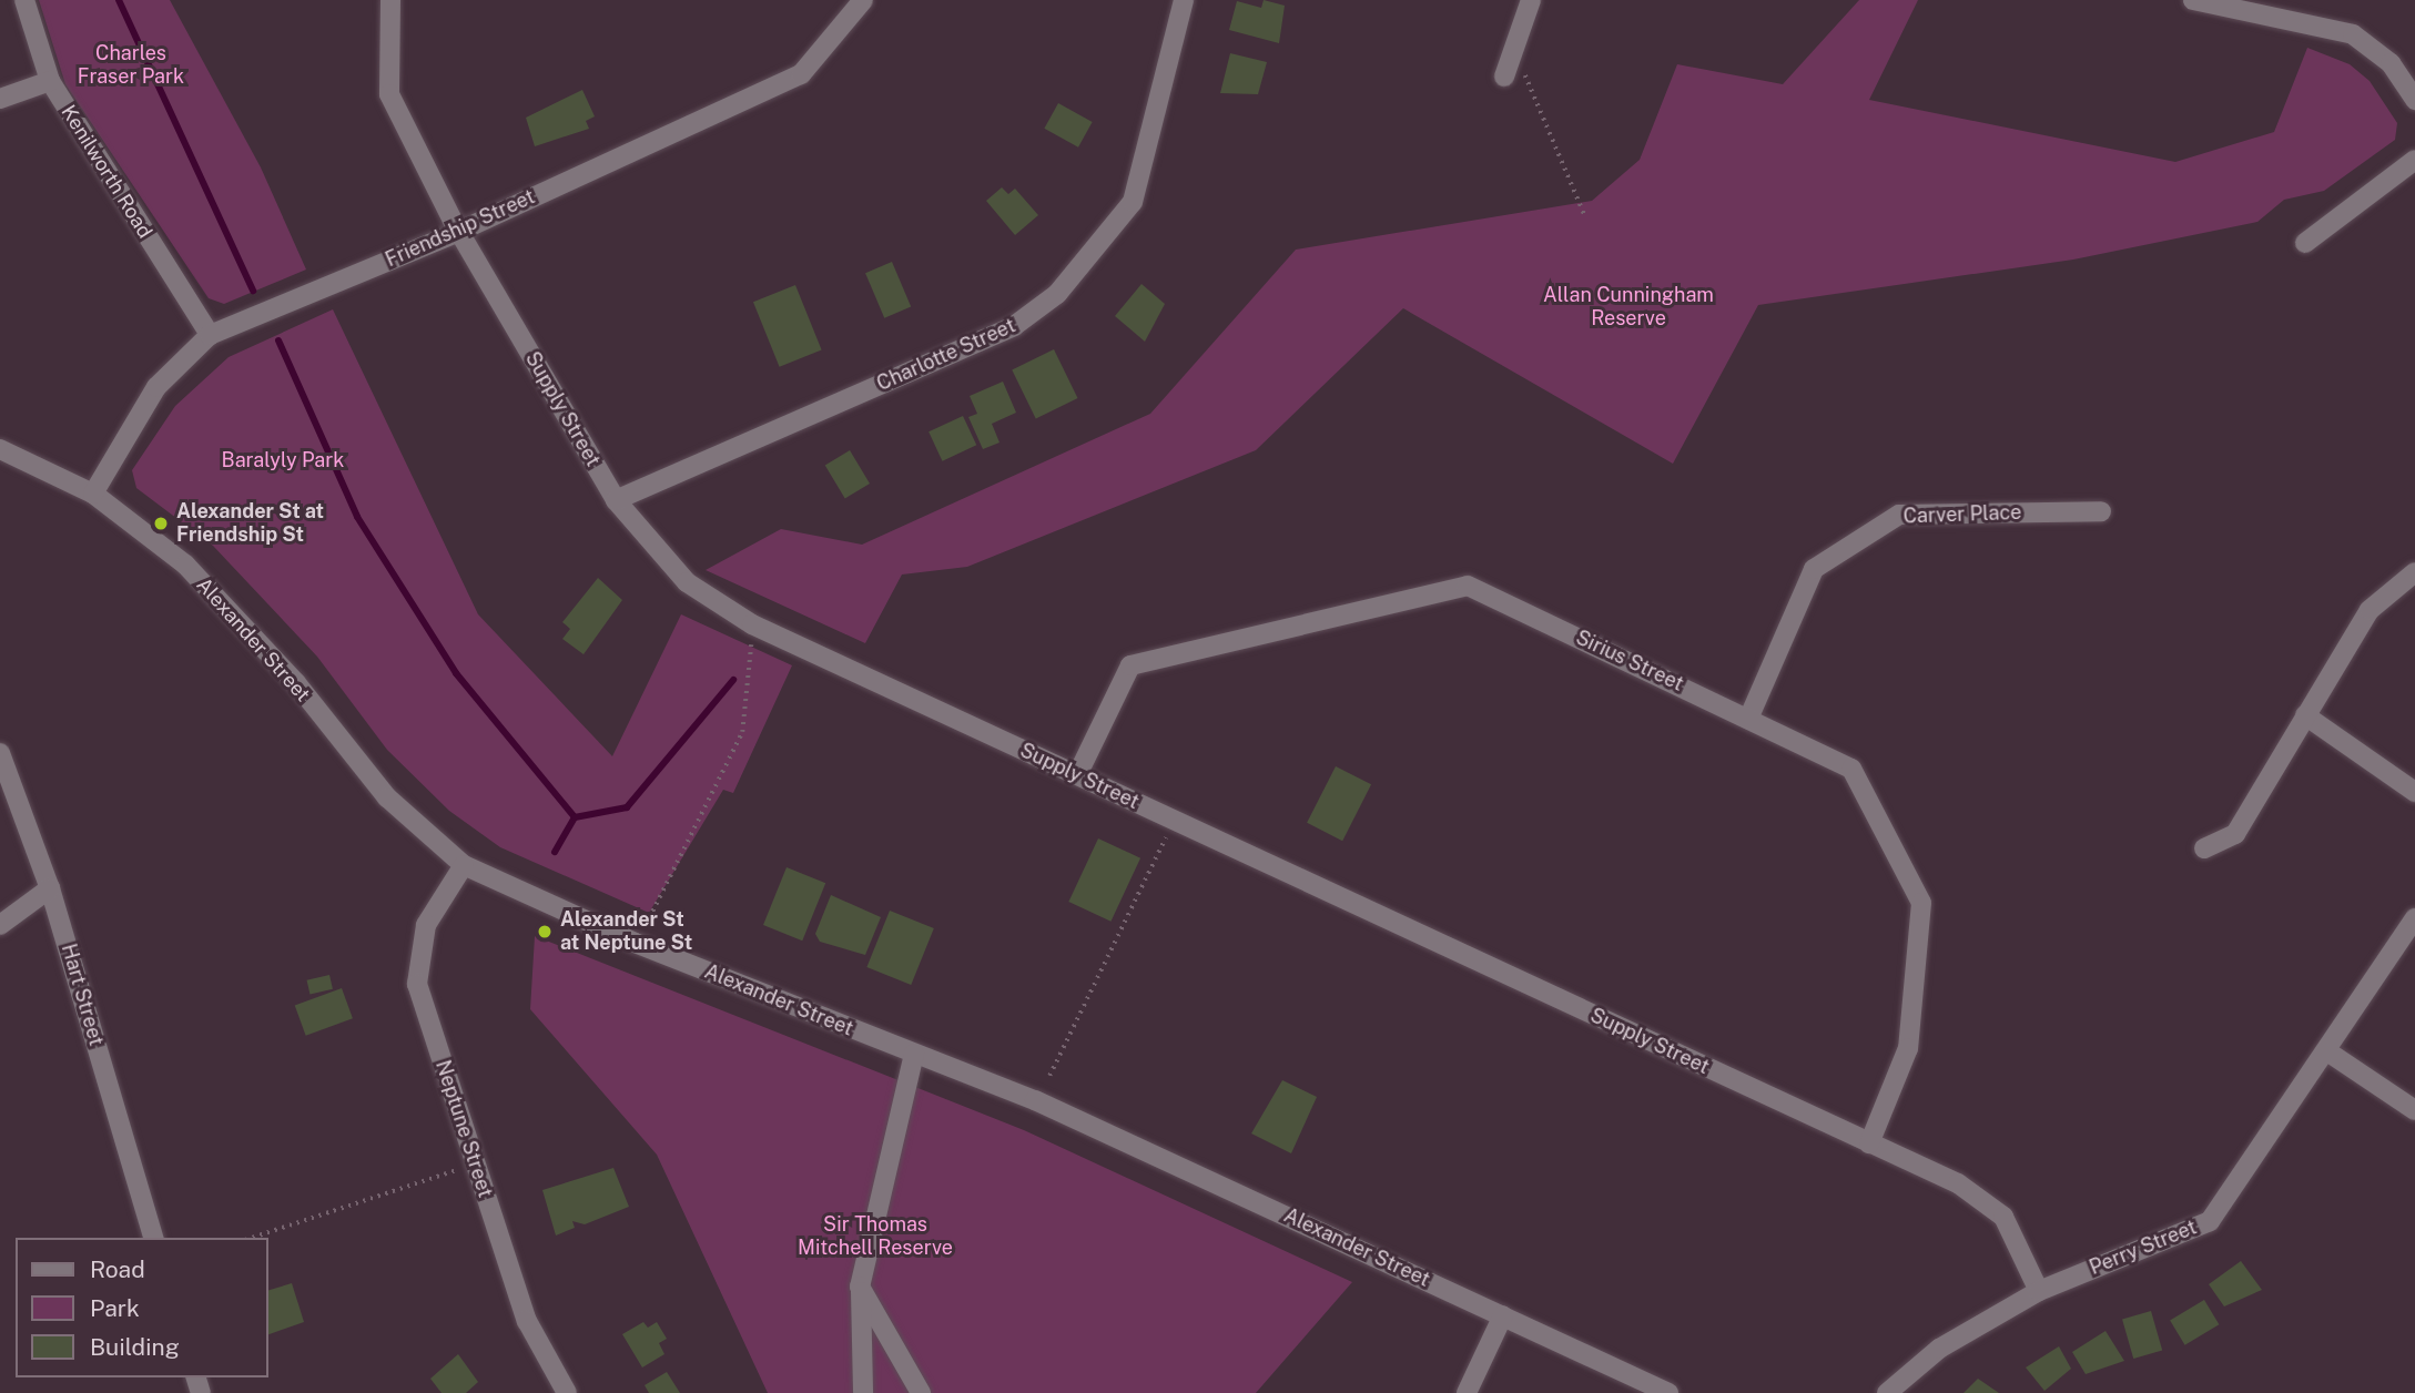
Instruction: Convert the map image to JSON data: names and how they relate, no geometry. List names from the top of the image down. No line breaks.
{"streets":{"street":["Kenilworth Road","Friendship Street","Charlotte Street","Supply Street","Carver Place","Alexander Street","Sirius Street","Hart Street","Neptune Street","Perry Street"]},"crossings":[["Kenilworth Road","Friendship Street"],["Friendship Street","Supply Street"],["Friendship Street","Alexander Street"],["Charlotte Street","Supply Street"],["Supply Street","Sirius Street"],["Supply Street","Perry Street"],["Carver Place","Sirius Street"],["Alexander Street","Neptune Street"]],"parks":["Charles Fraser Park","Allan Cunningham Reserve","Baralyly Park","Sir Thomas Mitchell Reserve"],"places":["Alexander St at Friendship St","Alexander St at Neptune St"],"legend":["Road","Park","Building"]}
